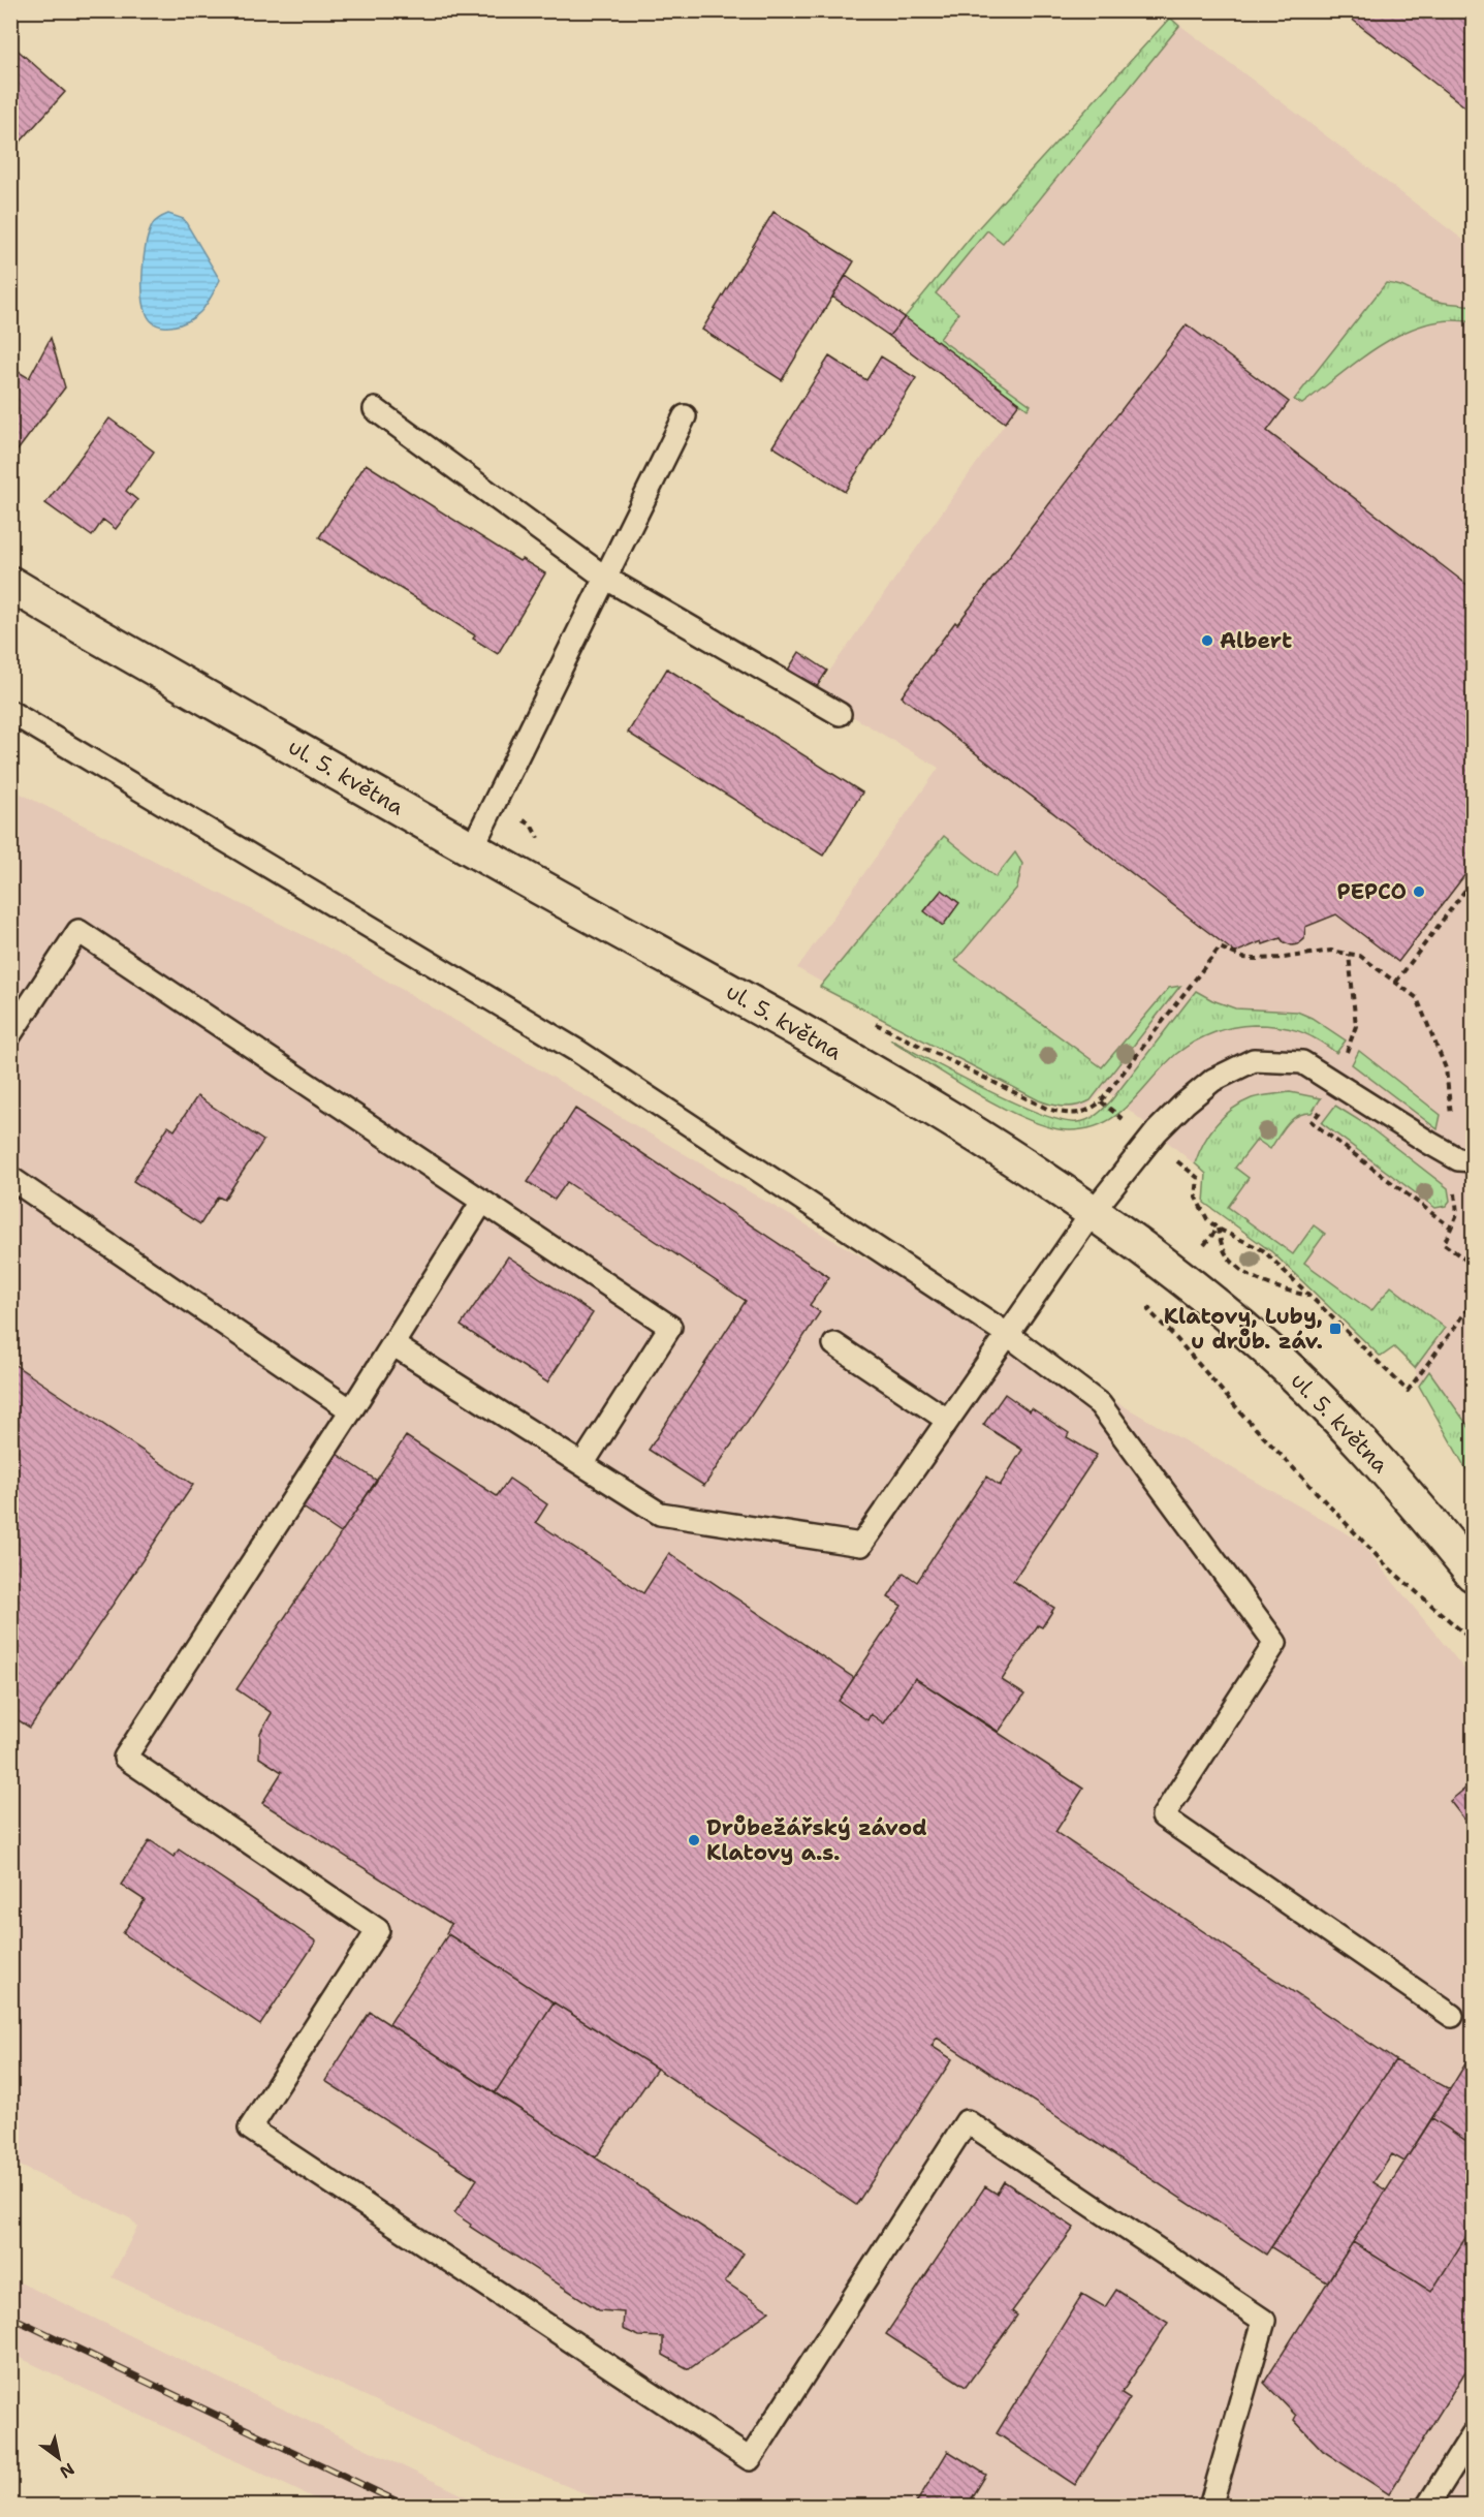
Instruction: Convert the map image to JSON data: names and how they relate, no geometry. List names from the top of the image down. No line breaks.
{"streets":{"street":["ul. 5. května"]},"places":{"other":["Albert","PEPCO","Drůbežářský závod Klatovy a.s."],"transit":["Klatovy, Luby, u drůb. záv."]},"north":"bottom right"}
